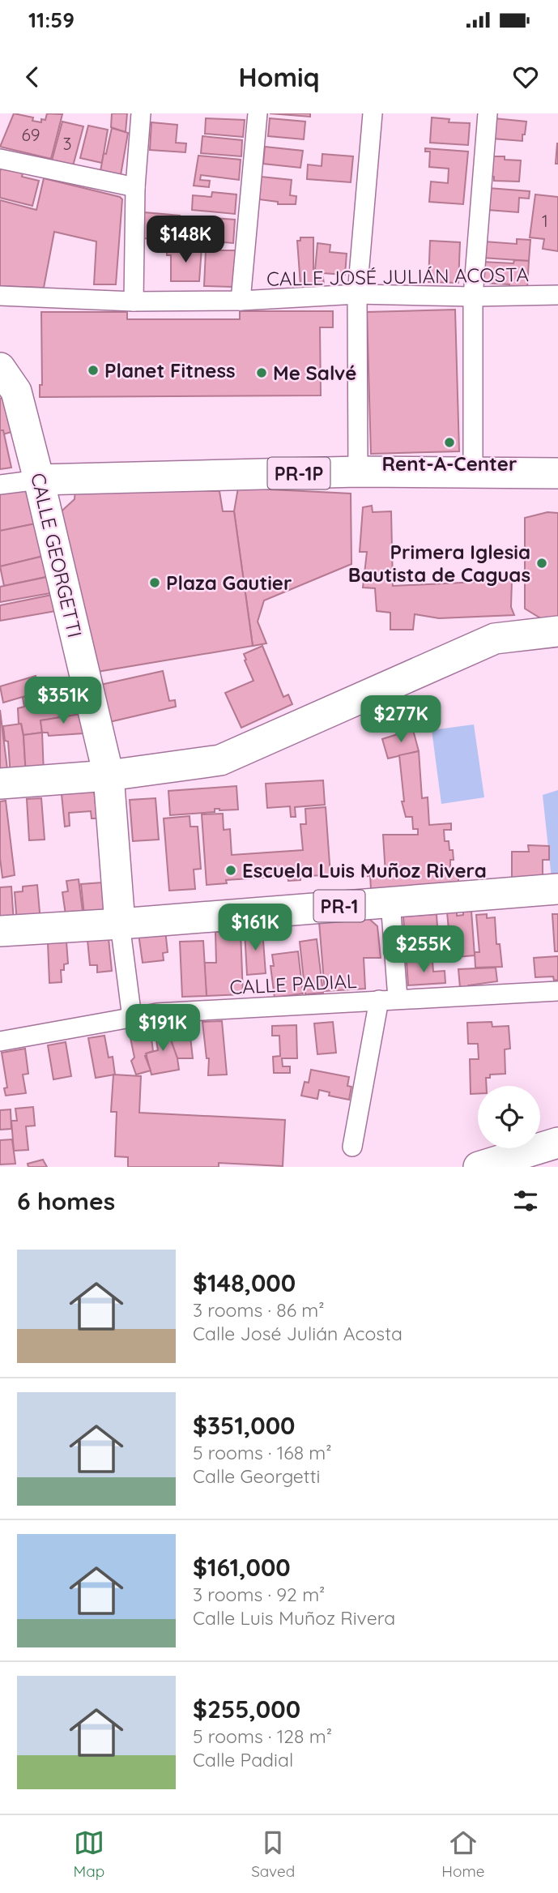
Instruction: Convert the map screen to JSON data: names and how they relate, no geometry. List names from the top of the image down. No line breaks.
{"streets":{"main road":["PR-1P","CALLE GEORGETTI","PR-1"],"street":["CALLE JOSÉ JULIÁN ACOSTA","CALLE PADIAL"]},"crossings":[["PR-1P","CALLE GEORGETTI"],["CALLE GEORGETTI","PR-1"],["CALLE GEORGETTI","CALLE PADIAL"]],"places":["Planet Fitness","Me Salvé","Rent-A-Center","Primera Iglesia Bautista de Caguas","Plaza Gautier","Escuela Luis Muñoz Rivera"],"house_numbers":["69","3","1"],"page":{"status":"11:59","header":"Homiq","price":["$148K","$351K","$277K","$161K","$255K","$191K"],"heading":"6 homes","list":[{"name":"$148,000","note":"3 rooms · 86 m² · Calle José Julián Acosta"},{"name":"$351,000","note":"5 rooms · 168 m² · Calle Georgetti"},{"name":"$161,000","note":"3 rooms · 92 m² · Calle Luis Muñoz Rivera"},{"name":"$255,000","note":"5 rooms · 128 m² · Calle Padial"}],"tabs":["Map","Saved","Home"]}}
